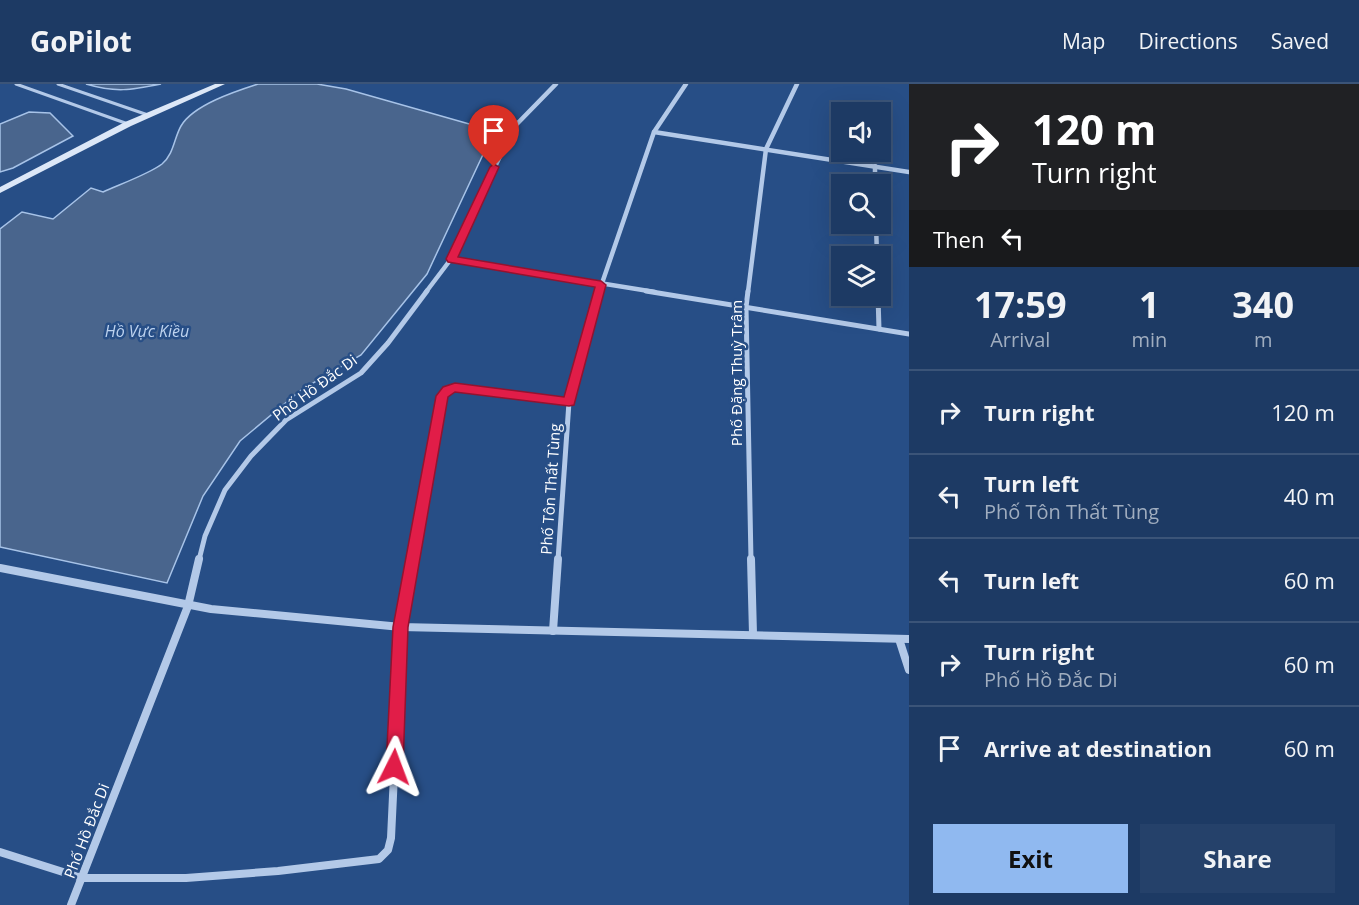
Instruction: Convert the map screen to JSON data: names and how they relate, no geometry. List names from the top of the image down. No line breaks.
{"streets":{"street":["Phố Đặng Thuỳ Trâm","Phố Hồ Đắc Di","Phố Tôn Thất Tùng"]},"water":["Hồ Vực Kiều"],"page":{"header":"GoPilot","nav":["Map","Directions","Saved"],"turn":["120 m","Turn right"],"then":"Then","eta":["17:59","Arrival","1","min","340","m"],"list":[{"name":"Turn right","value":"120 m"},{"name":"Turn left","note":"Phố Tôn Thất Tùng","value":"40 m"},{"name":"Turn left","value":"60 m"},{"name":"Turn right","note":"Phố Hồ Đắc Di","value":"60 m"},{"name":"Arrive at destination","value":"60 m"}],"buttons":["Exit","Share"]}}
